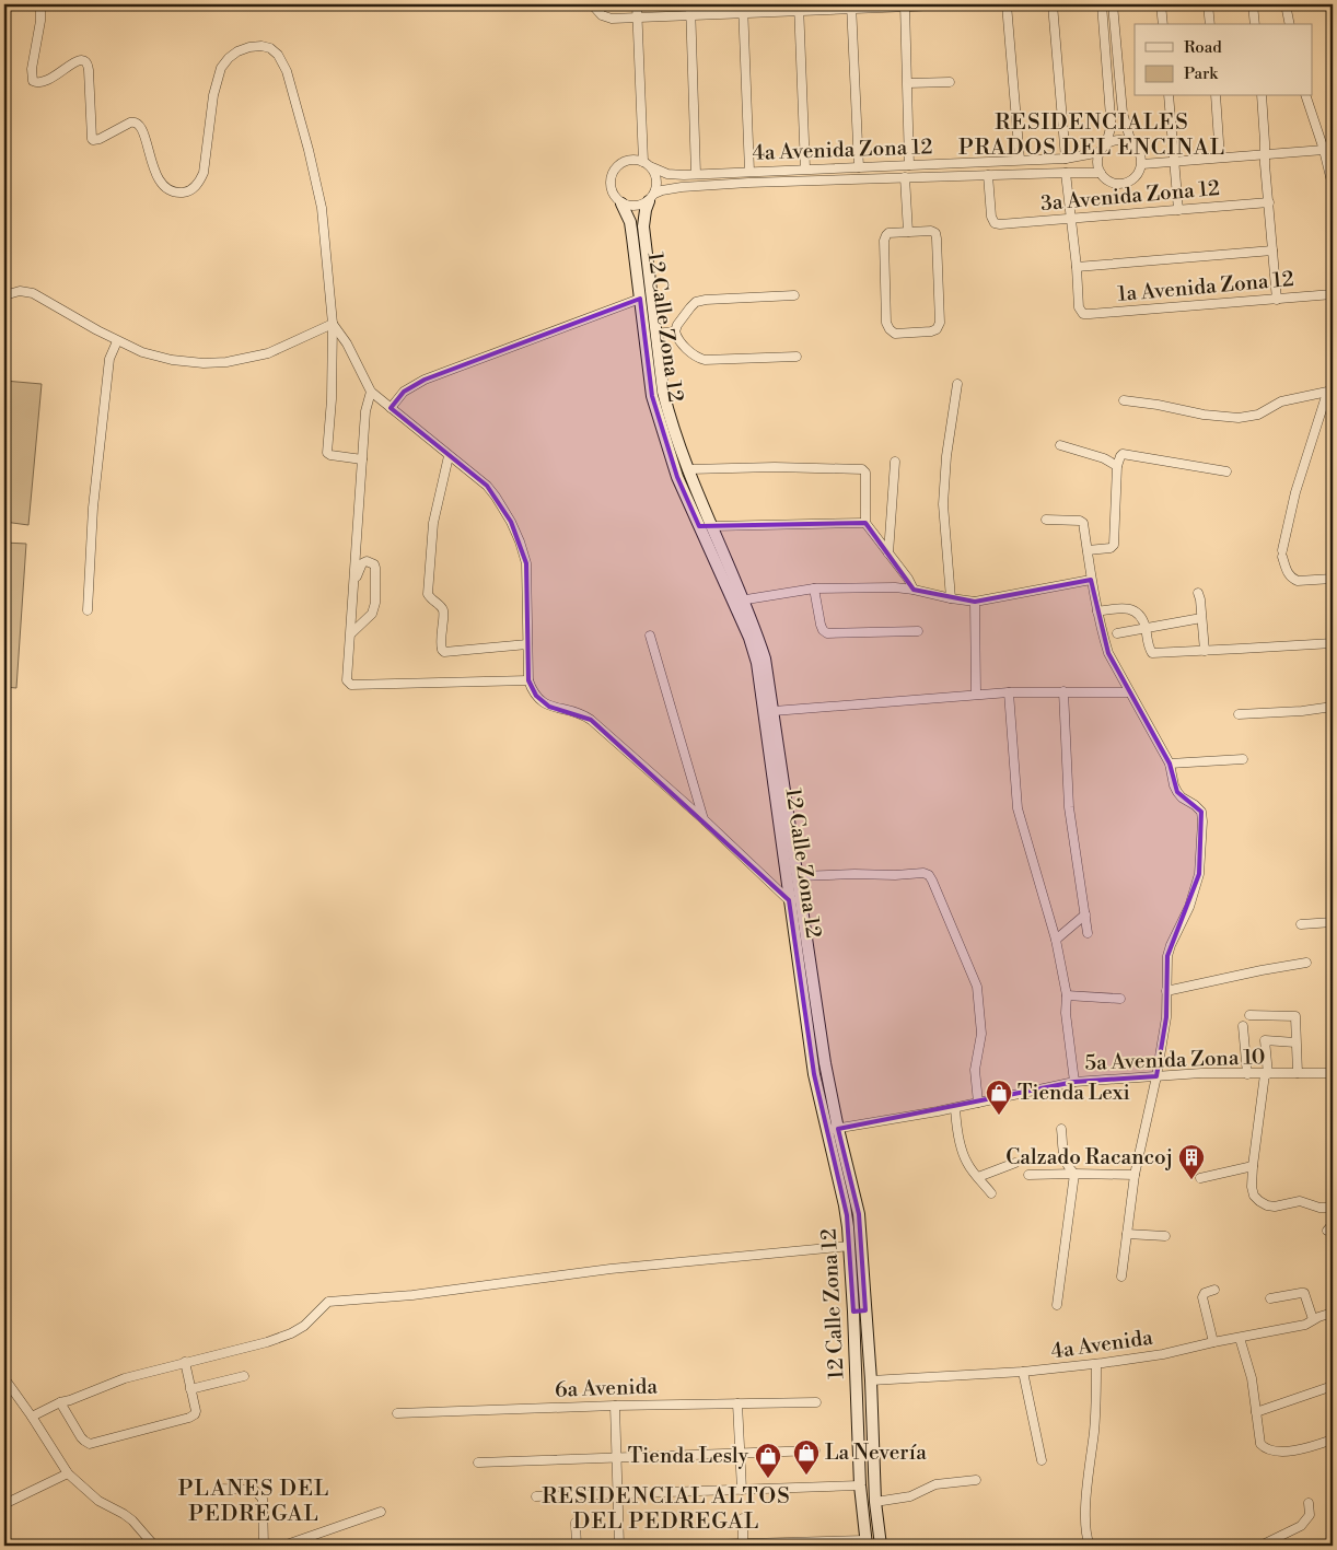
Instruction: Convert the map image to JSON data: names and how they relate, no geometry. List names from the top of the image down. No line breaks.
{"streets":{"street":["4a Avenida Zona 12","3a Avenida Zona 12","1a Avenida Zona 12","12 Calle Zona 12","5a Avenida Zona 10","4a Avenida","6a Avenida"]},"crossings":[["4a Avenida Zona 12","3a Avenida Zona 12"],["4a Avenida Zona 12","12 Calle Zona 12"],["12 Calle Zona 12","5a Avenida Zona 10"],["12 Calle Zona 12","4a Avenida"]],"districts":["RESIDENCIALES PRADOS DEL ENCINAL","PLANES DEL PEDREGAL","RESIDENCIAL ALTOS DEL PEDREGAL"],"places":{"shop":["Tienda Lexi","La Nevería","Tienda Lesly"],"building":["Calzado Racancoj"]},"legend":["Road","Park"]}
